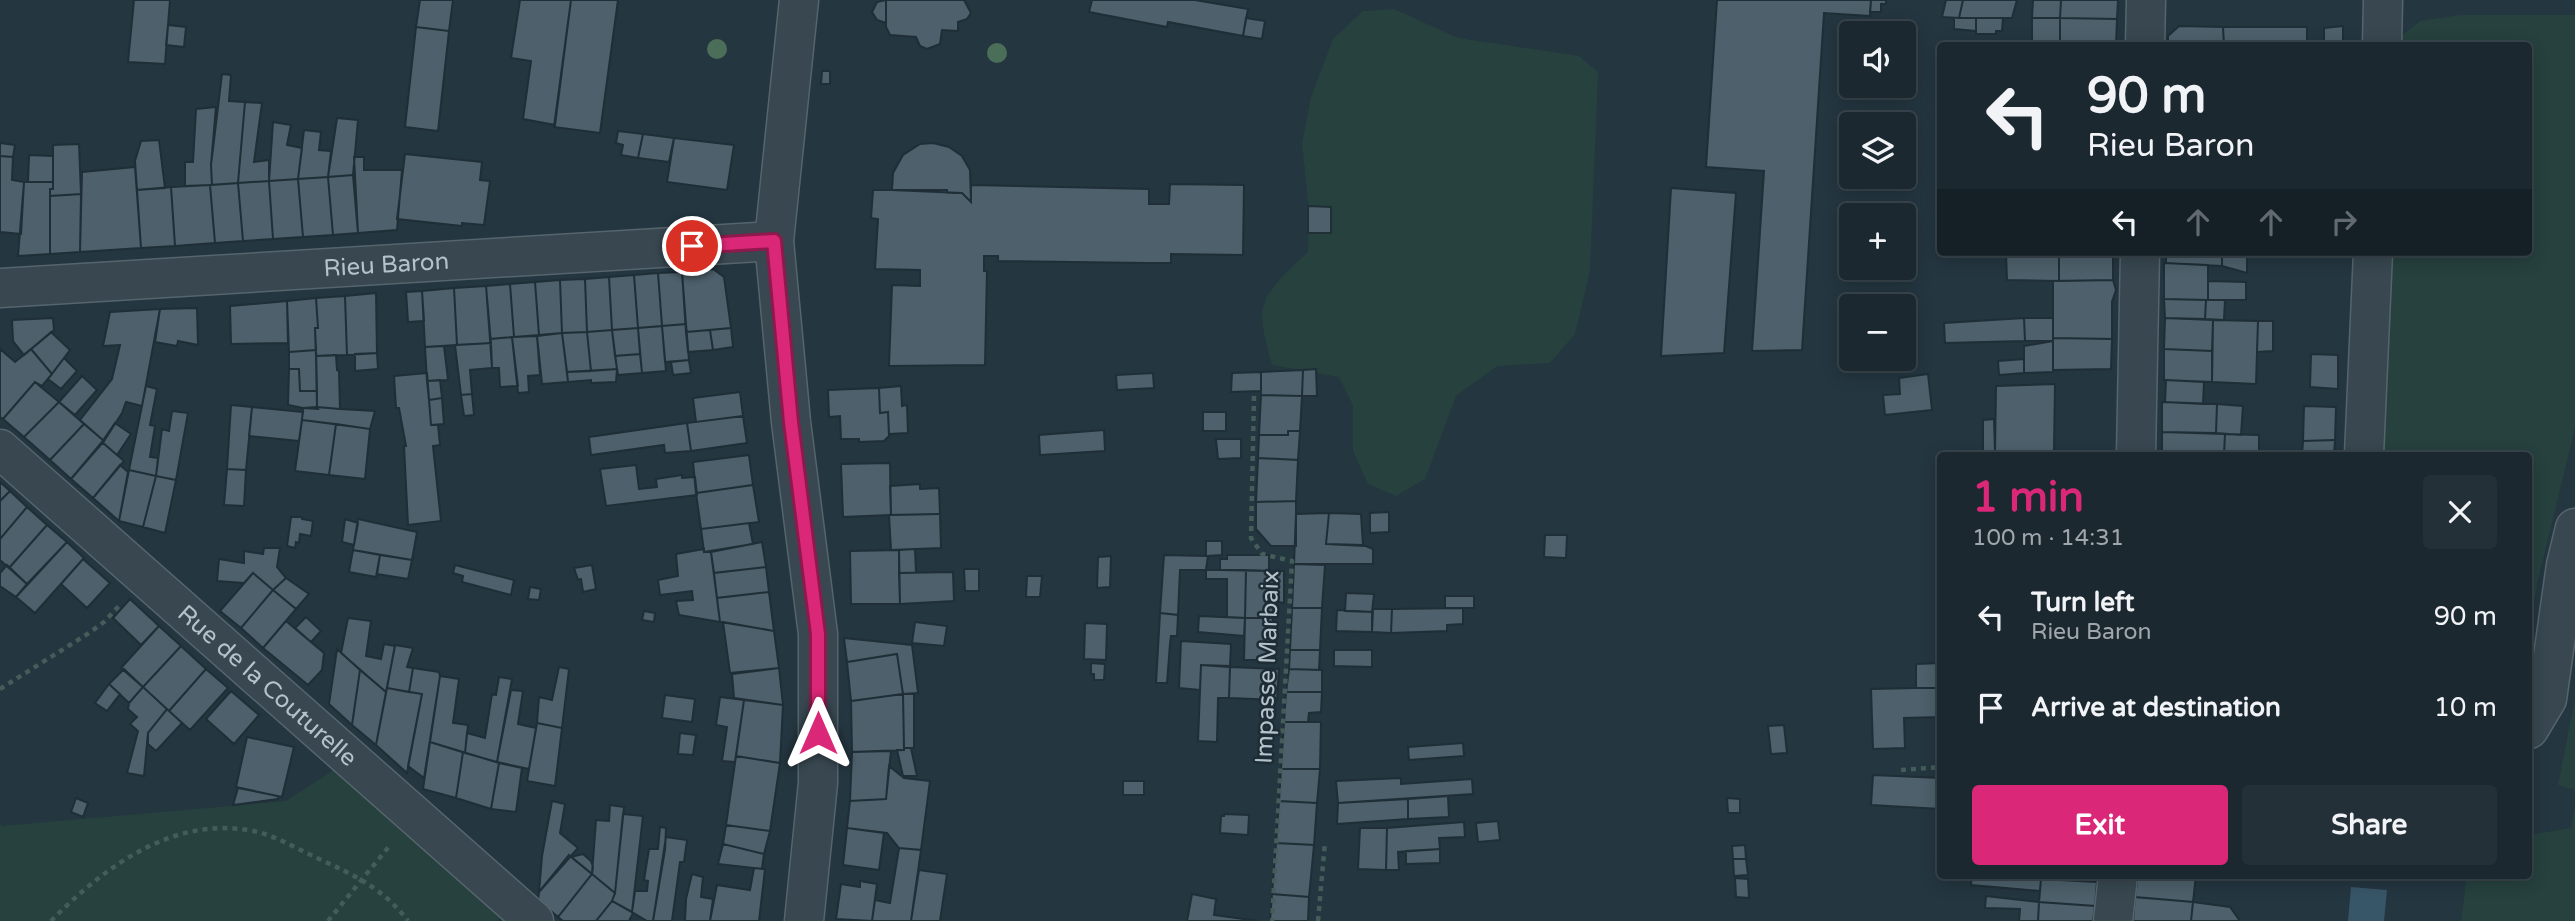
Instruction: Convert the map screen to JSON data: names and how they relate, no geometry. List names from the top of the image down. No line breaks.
{"streets":{"street":["Rieu Baron","Rue de la Couturelle"],"path":["Impasse Marbaix"]},"page":{"map_buttons":["+","−"],"turn":["90 m","Rieu Baron"],"heading":["1 min","100 m · 14:31"],"list":[{"name":"Turn left","note":"Rieu Baron","value":"90 m"},{"name":"Arrive at destination","value":"10 m"}],"buttons":["Exit","Share"]}}
